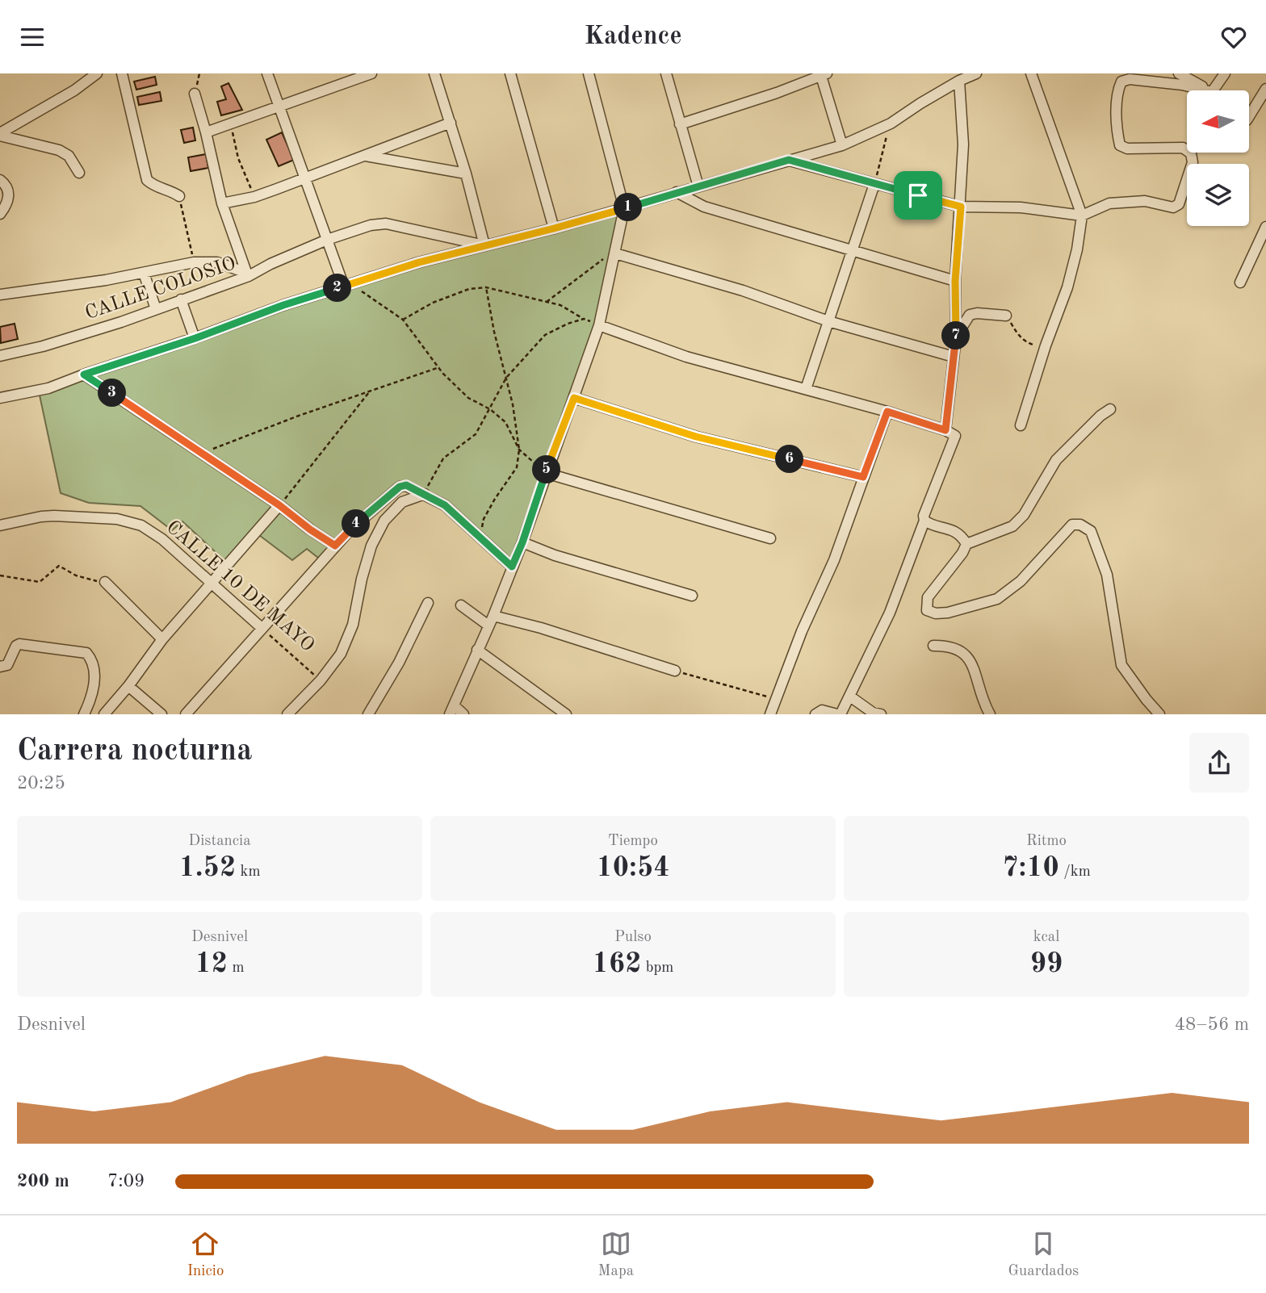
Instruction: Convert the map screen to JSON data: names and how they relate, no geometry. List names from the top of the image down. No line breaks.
{"streets":{"street":["CALLE COLOSIO","CALLE 10 DE MAYO"]},"north":"left","page":{"header":"Kadence","pins":["1","2","7","3","6","5","4"],"heading":["Carrera nocturna","20:25"],"stats":[["Distancia","1.52 km"],["Tiempo","10:54"],["Ritmo","7:10 /km"],["Desnivel","12 m"],["Pulso","162 bpm"],["kcal","99"]],"chart":["Desnivel","48–56 m"],"list":[{"name":"200 m","note":"7:09"}],"tabs":["Inicio","Mapa","Guardados"]}}
